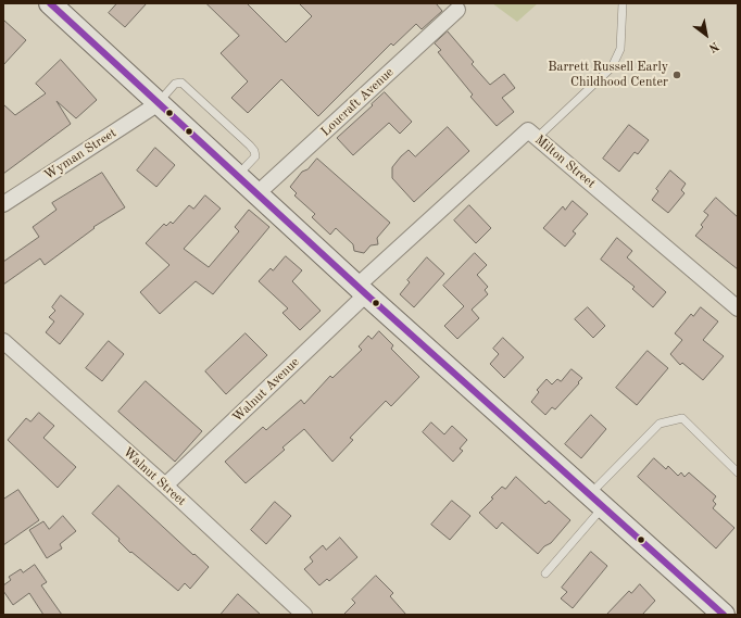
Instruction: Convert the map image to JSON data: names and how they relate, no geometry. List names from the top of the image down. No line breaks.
{"streets":{"street":["Loucraft Avenue","Wyman Street","Milton Street","Walnut Avenue","Walnut Street"]},"crossings":[["Milton Street","Walnut Avenue"],["Walnut Avenue","Walnut Street"]],"places":["Barrett Russell Early Childhood Center"],"north":"bottom right"}
